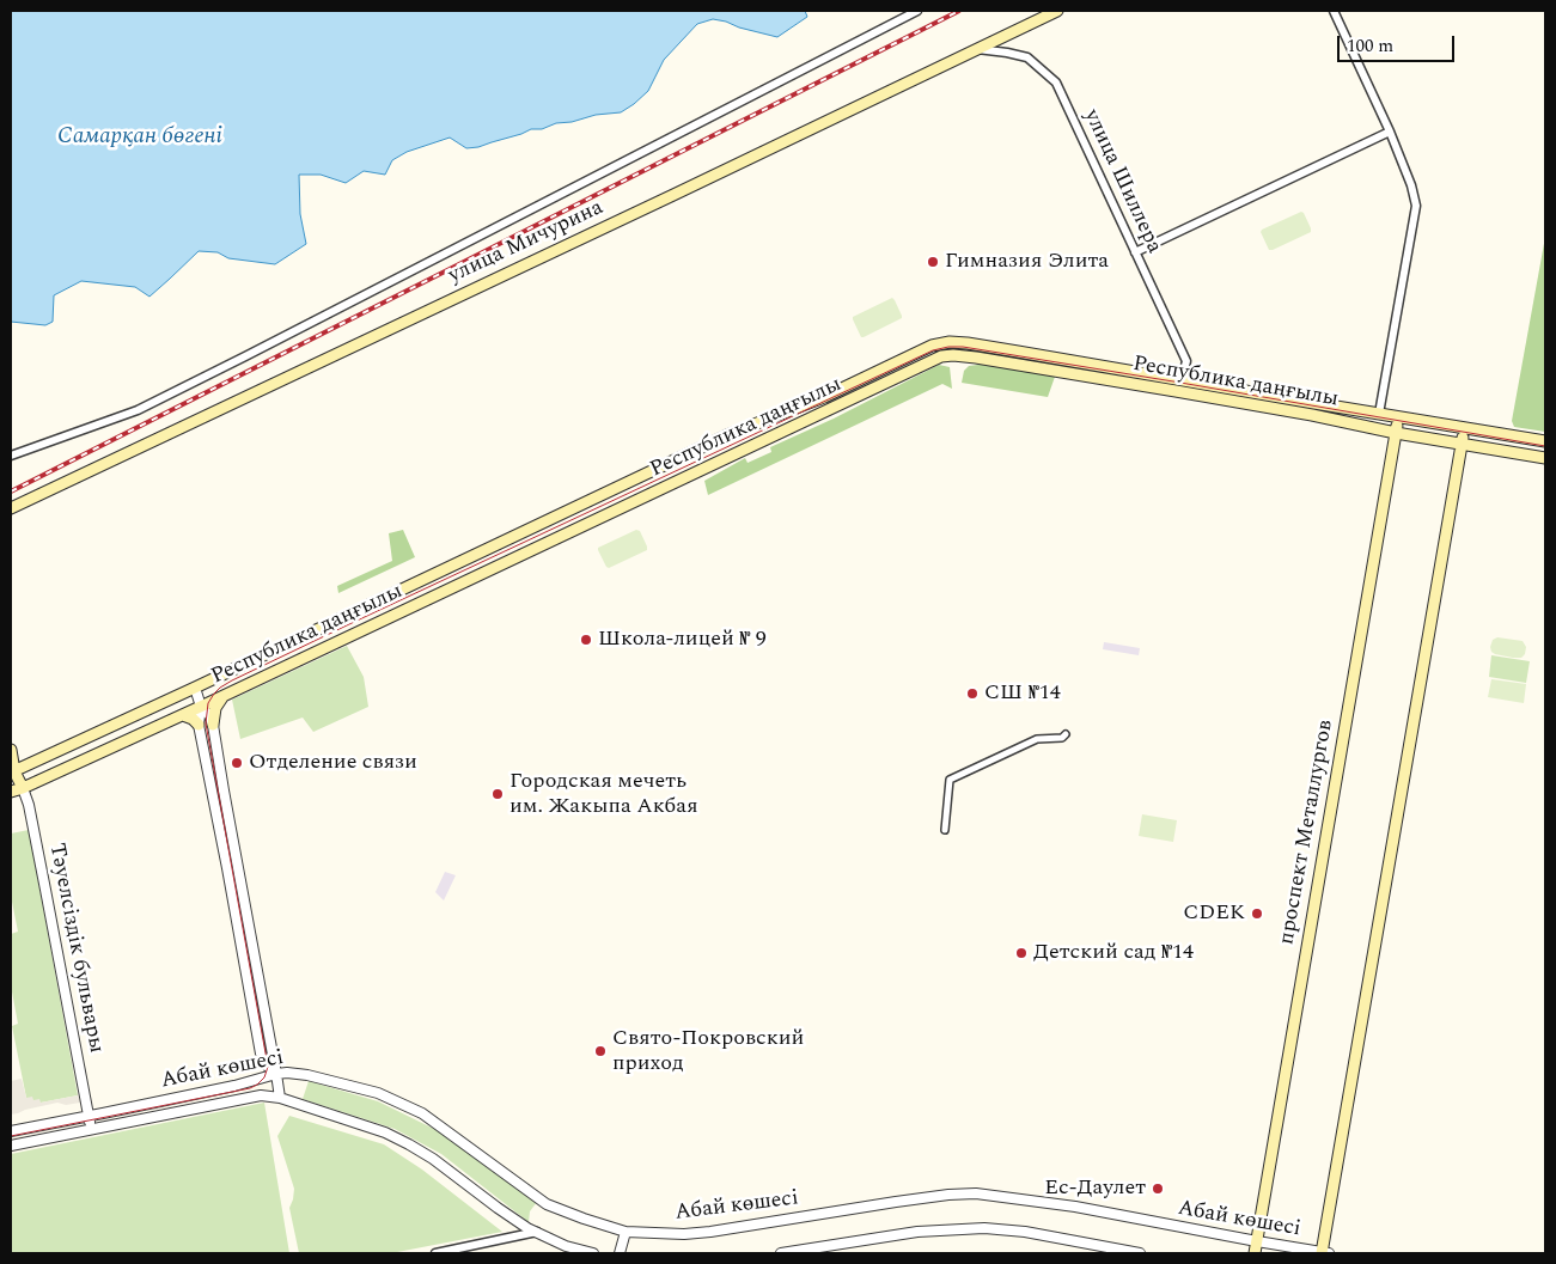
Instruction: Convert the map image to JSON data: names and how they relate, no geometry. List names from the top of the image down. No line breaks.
{"streets":{"main road":["улица Мичурина","Республика даңғылы","проспект Металлургов"],"street":["улица Шиллера","Тәуелсіздік бульвары","Абай көшесі"]},"crossings":[["улица Шиллера","улица Мичурина"],["улица Шиллера","Республика даңғылы"],["Республика даңғылы","проспект Металлургов"],["Республика даңғылы","Тәуелсіздік бульвары"],["проспект Металлургов","Абай көшесі"],["Тәуелсіздік бульвары","Абай көшесі"]],"water":["Самарқан бөгені"],"places":["Гимназия Элита","Школа-лицей № 9","СШ №14","Отделение связи","Городская мечеть им. Жакыпа Акбая","CDEK","Детский сад №14","Свято-Покровский приход","Ес-Даулет"],"scale_bar":"100 m"}
